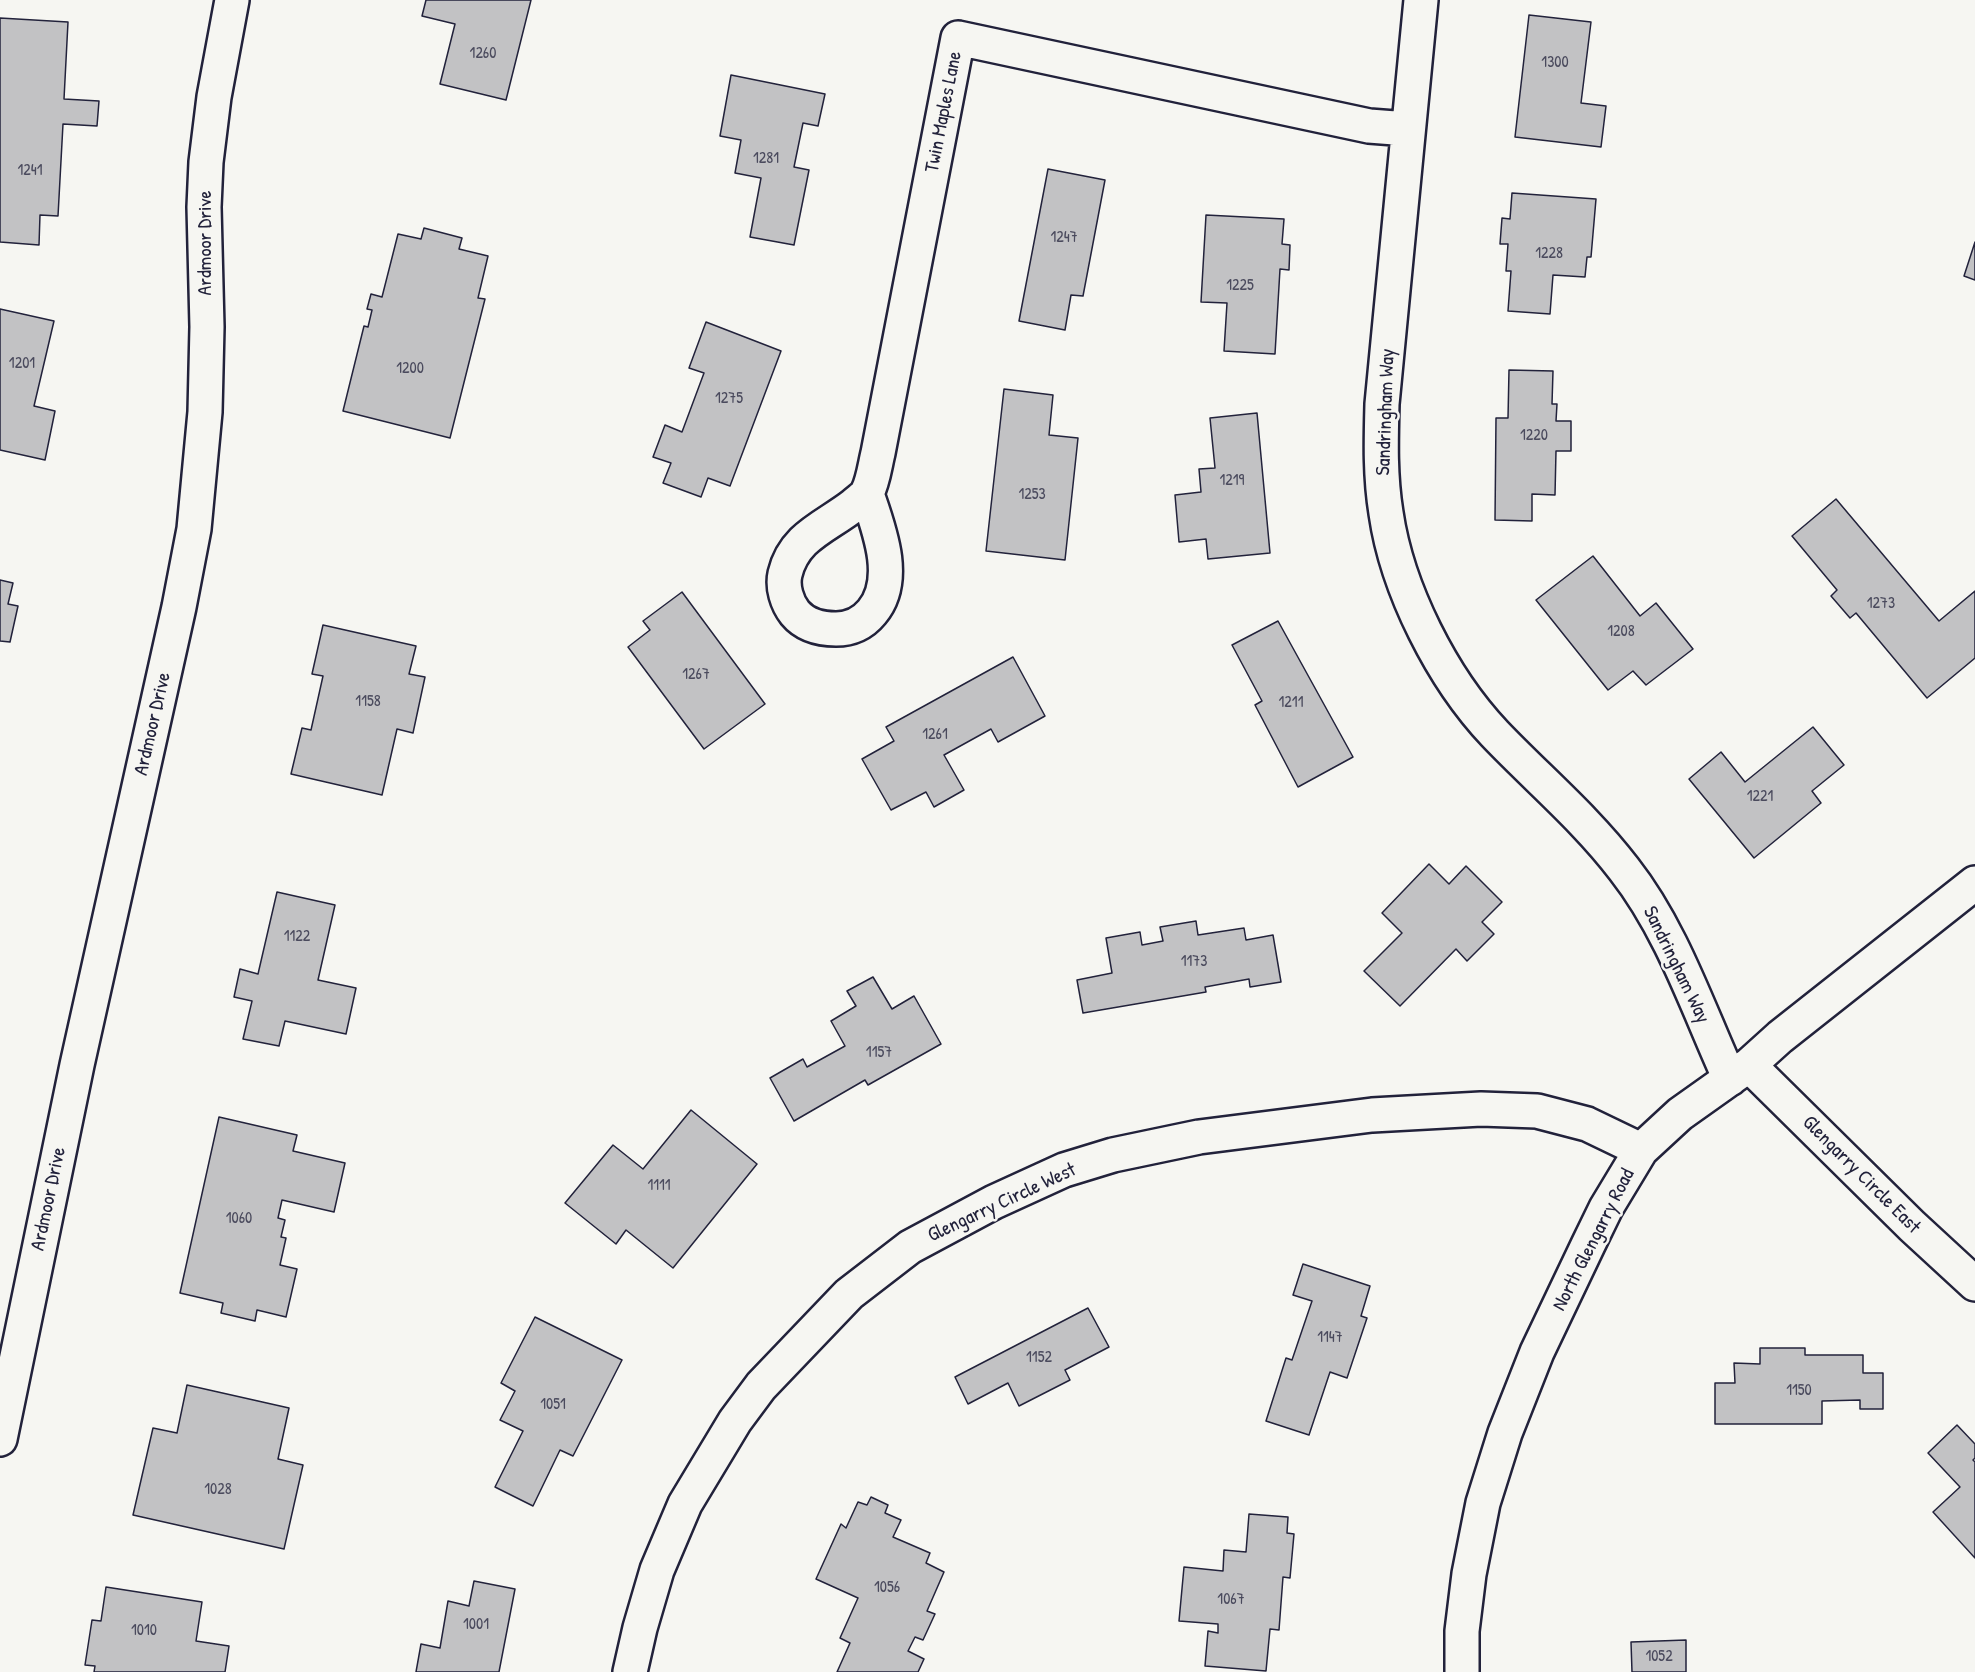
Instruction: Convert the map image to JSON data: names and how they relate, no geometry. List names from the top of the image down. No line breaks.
{"streets":{"street":["Twin Maples Lane","Ardmoor Drive","Sandringham Way","Glengarry Circle East","Glengarry Circle West","North Glengarry Road"]},"crossings":[["Twin Maples Lane","Sandringham Way"],["Sandringham Way","Glengarry Circle East"],["Sandringham Way","North Glengarry Road"],["Glengarry Circle East","North Glengarry Road"],["Glengarry Circle West","North Glengarry Road"]],"house_numbers":["1260","1300","1281","1241","1247","1228","1225","1201","1200","1275","1220","1219","1253","1273","1208","1267","1158","1211","1261","1221","1122","1173","1157","1111","1060","1147","1152","1150","1051","1028","1056","1067","1001","1010","1052"]}
